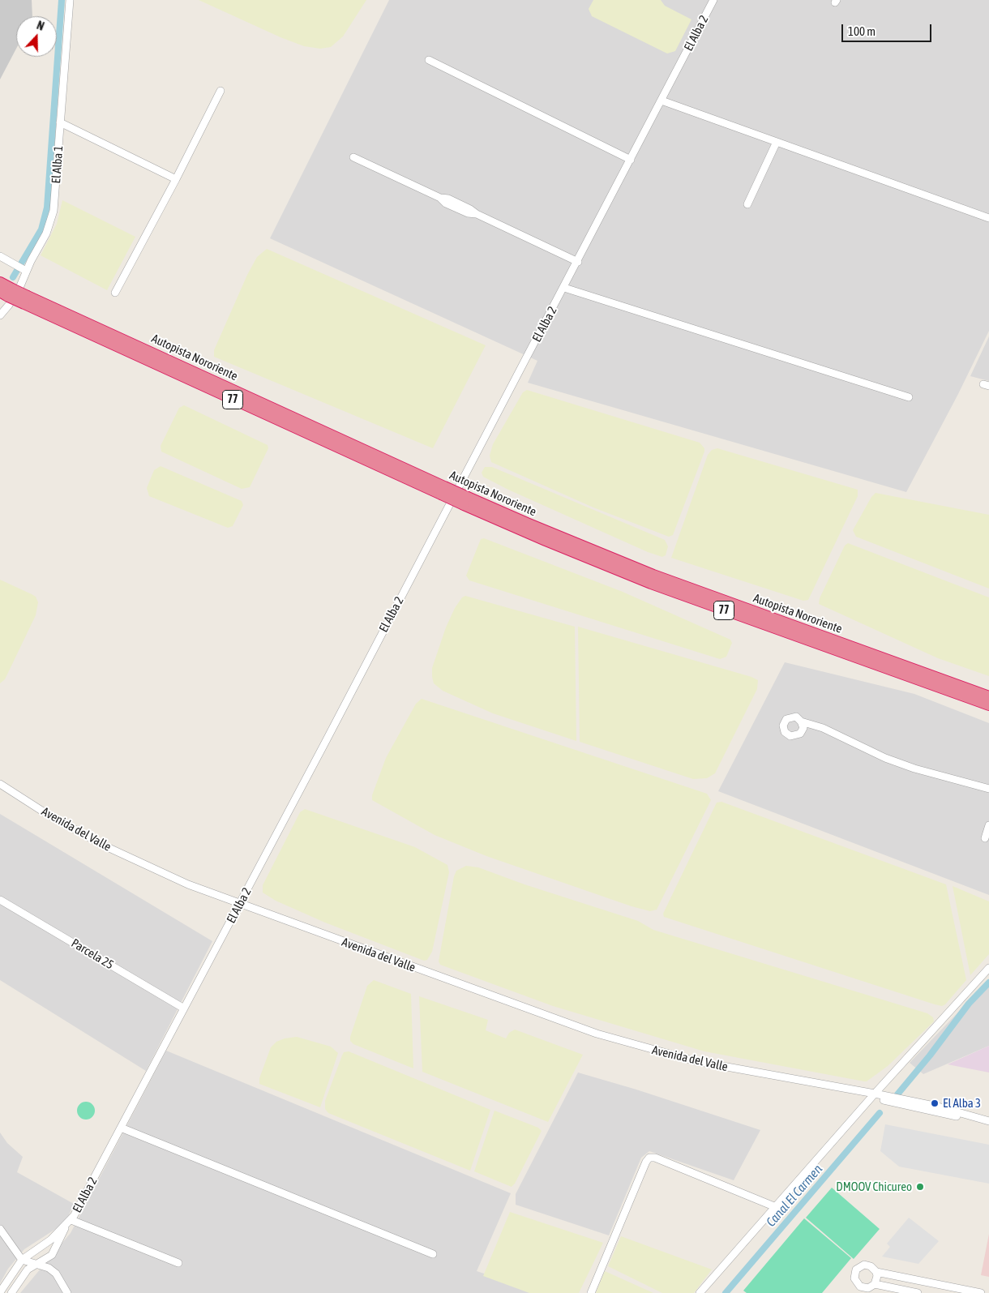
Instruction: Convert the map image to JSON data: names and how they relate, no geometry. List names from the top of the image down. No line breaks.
{"streets":{"highway":["Autopista Nororiente","77"],"street":["El Alba 2","El Alba 1","Avenida del Valle","Parcela 25"]},"crossings":[["El Alba 2","Avenida del Valle"],["El Alba 2","Parcela 25"]],"water":["Canal El Carmen"],"places":["El Alba 3","DMOOV Chicureo"],"scale_bar":"100 m","north":"top"}
